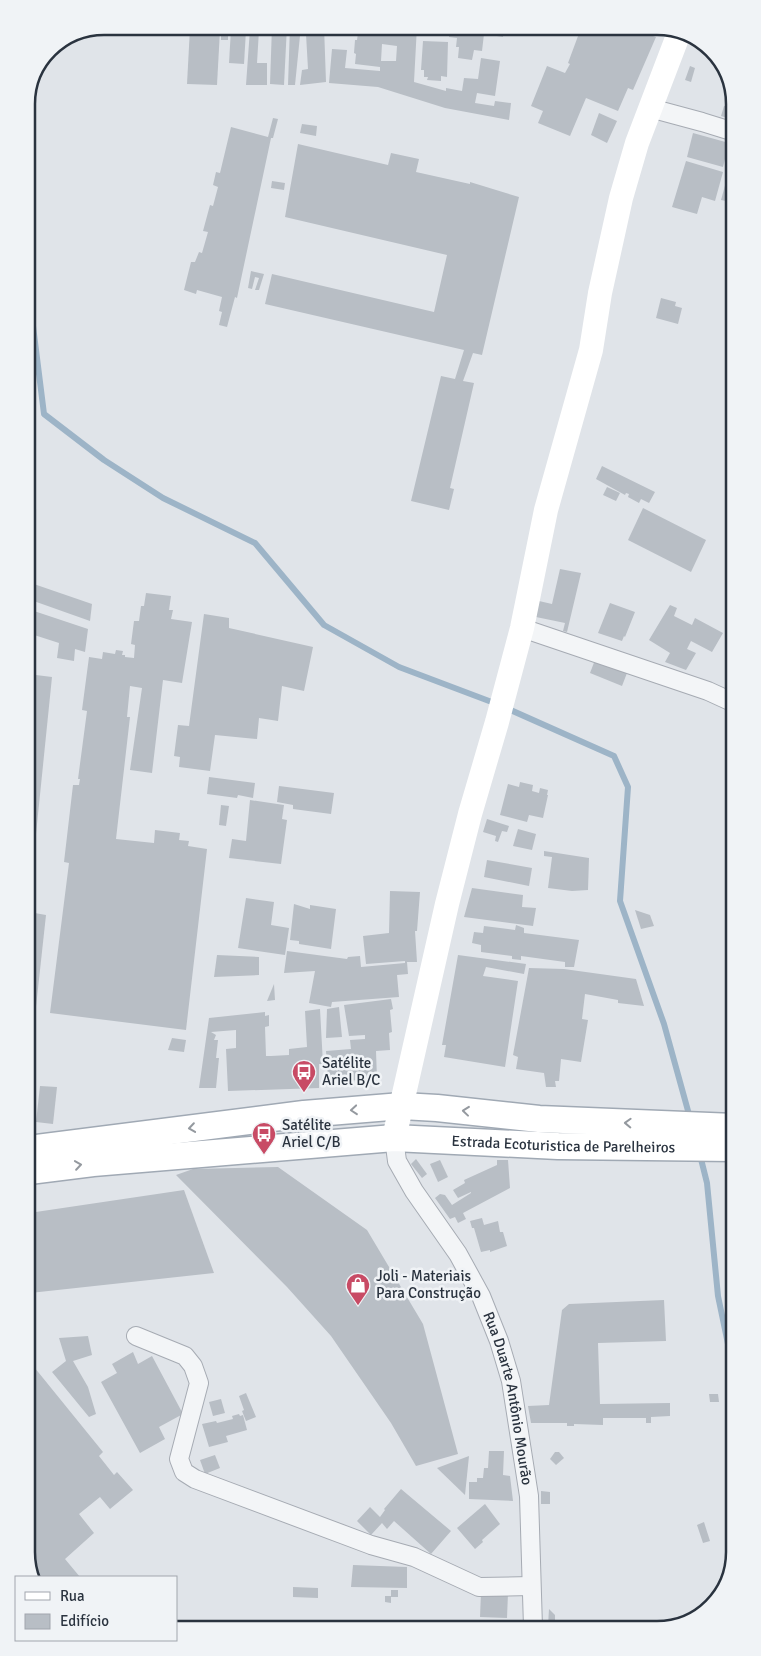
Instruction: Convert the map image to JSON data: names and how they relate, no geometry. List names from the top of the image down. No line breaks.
{"streets":{"main road":["Estrada Ecoturistica de Parelheiros","Rua Duarte Antônio Mourão"]},"crossings":[["Estrada Ecoturistica de Parelheiros","Rua Duarte Antônio Mourão"]],"places":{"bus stop":["Satélite Ariel B/C","Satélite Ariel C/B"],"shop":["Joli - Materiais Para Construção"]},"legend":["Rua","Edifício"]}
